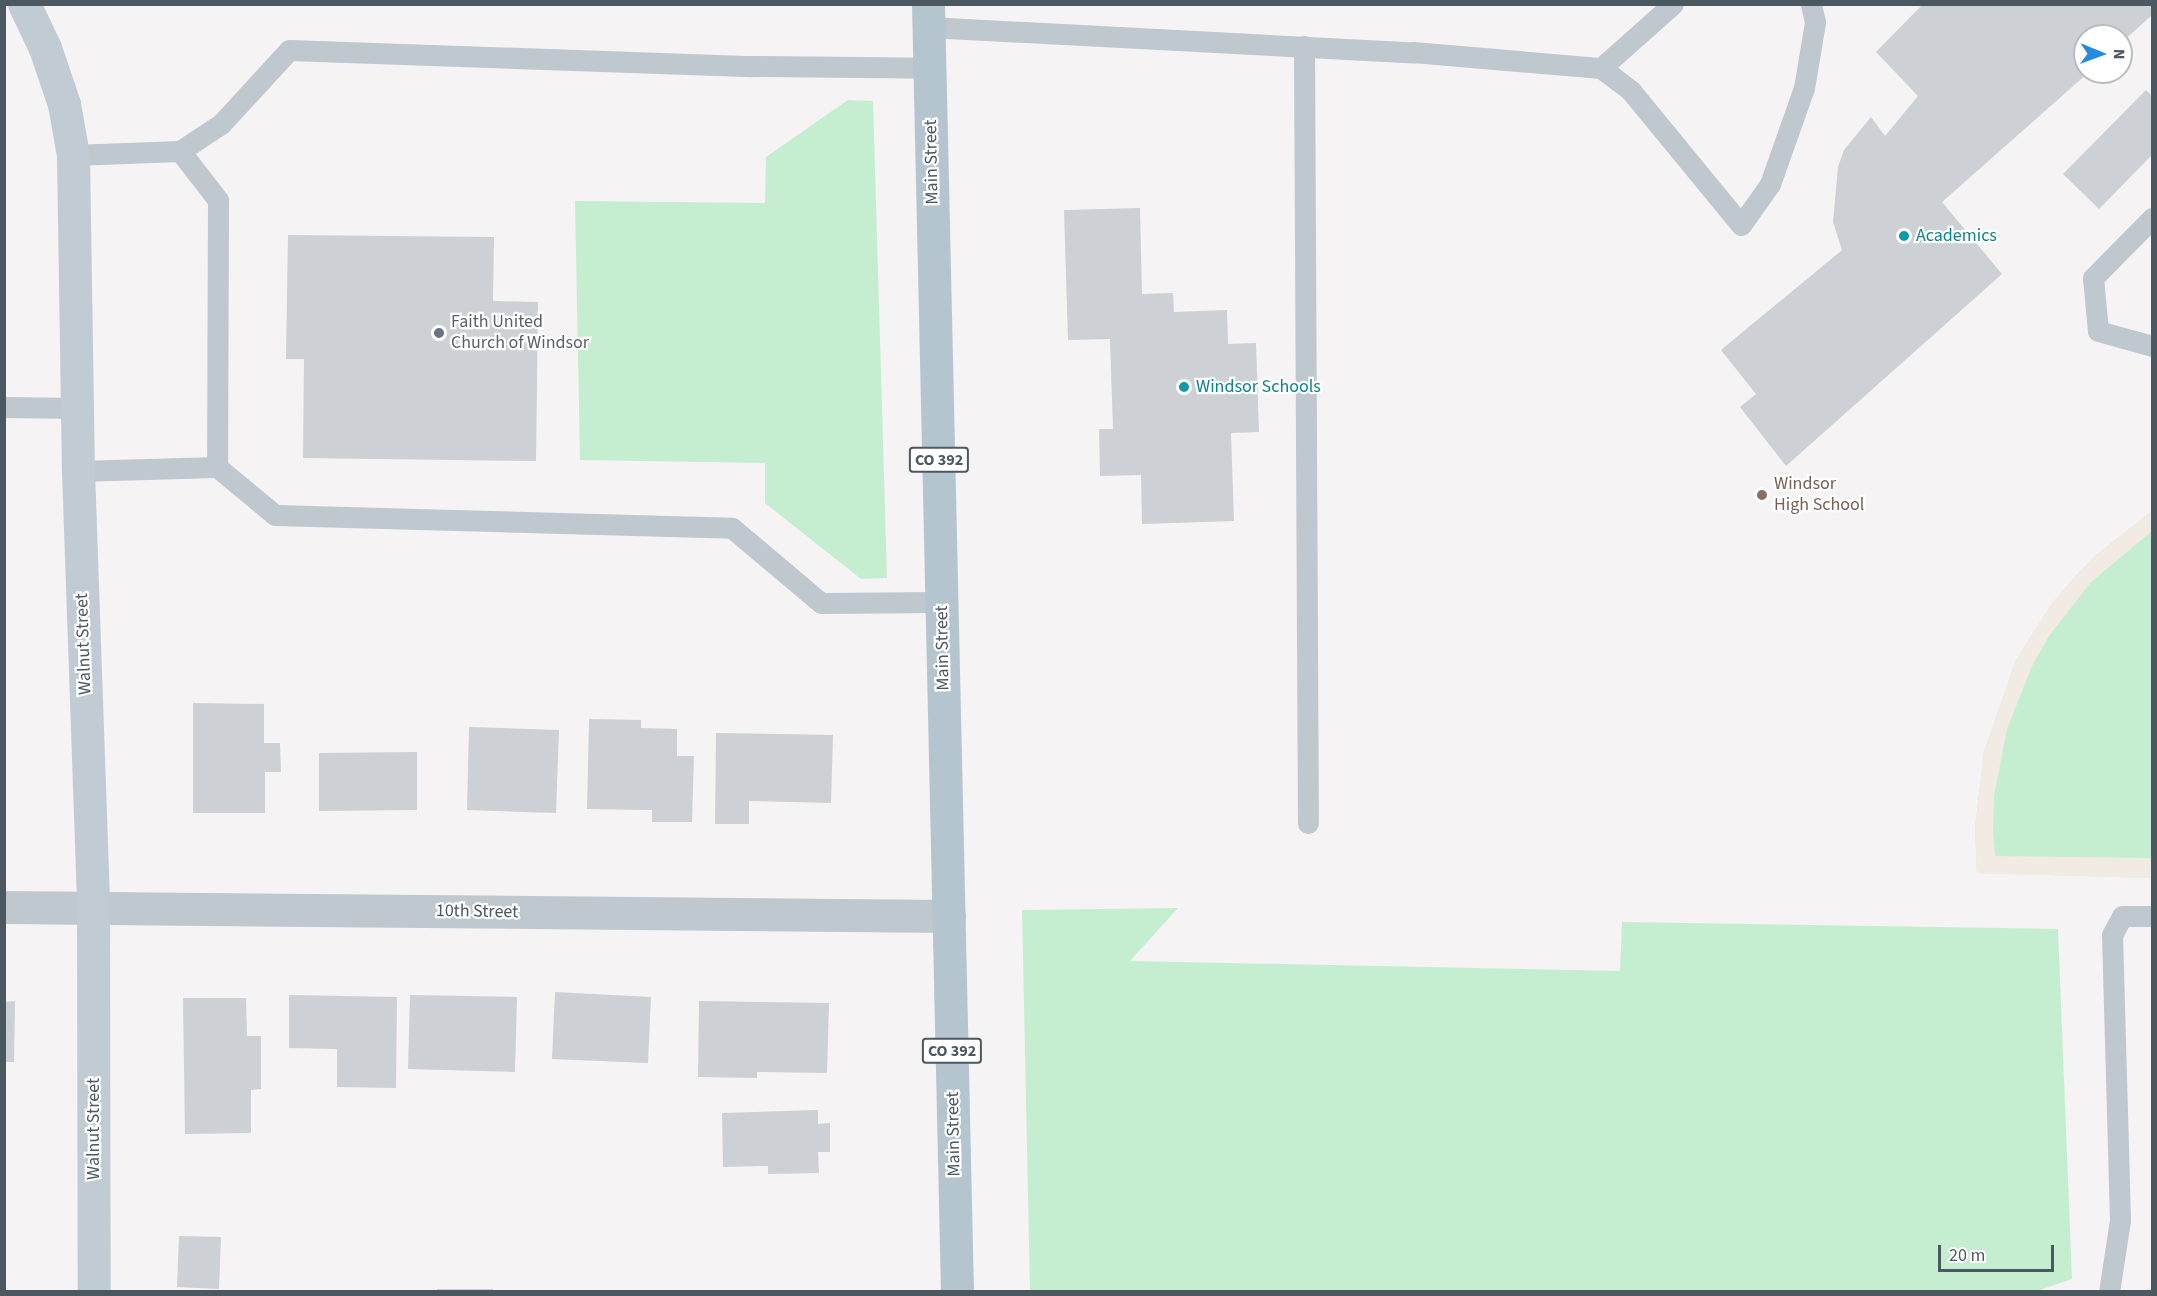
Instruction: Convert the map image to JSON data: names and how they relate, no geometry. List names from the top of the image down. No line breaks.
{"streets":{"main road":["Main Street","CO 392"],"street":["Walnut Street","10th Street"]},"crossings":[["Main Street","10th Street"],["Walnut Street","10th Street"]],"places":["Academics","Faith United Church of Windsor","Windsor Schools","Windsor High School"],"scale_bar":"20 m","north":"right"}
